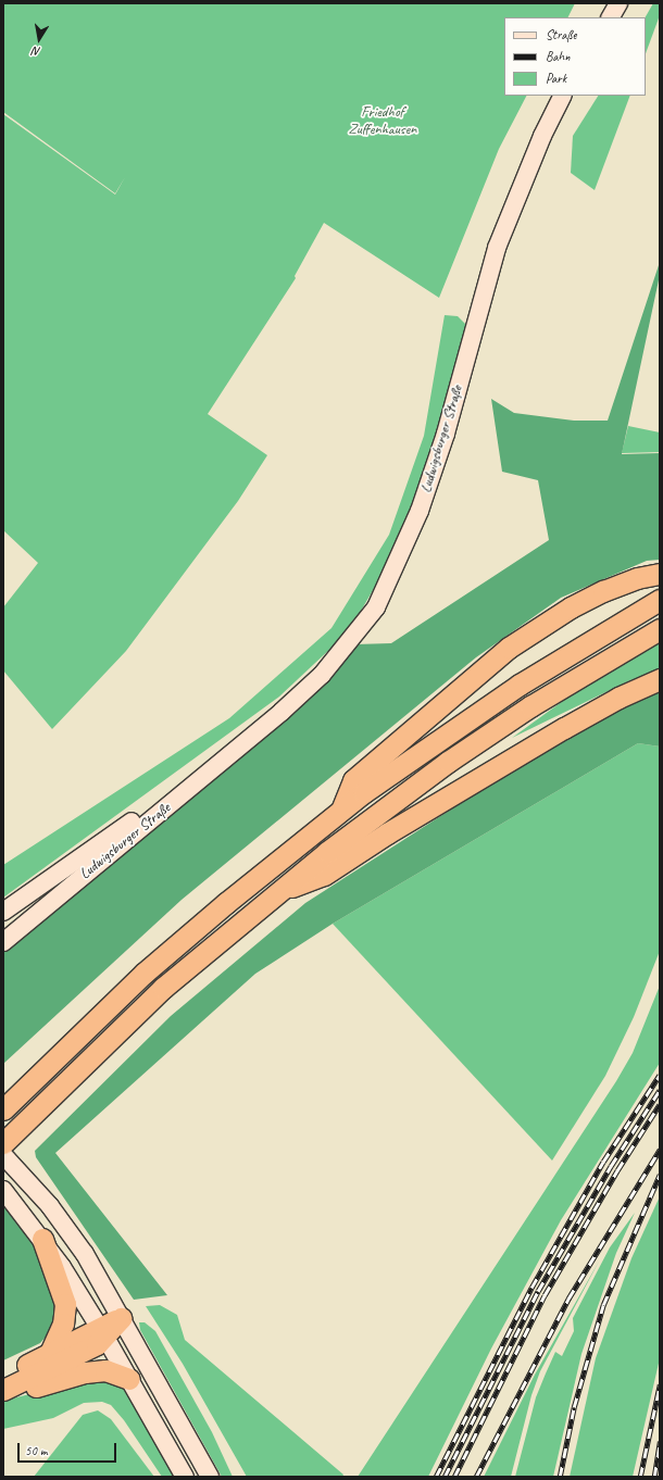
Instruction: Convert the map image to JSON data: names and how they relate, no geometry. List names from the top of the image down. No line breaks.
{"streets":{"main road":["Ludwigsburger Straße"]},"parks":["Friedhof Zuffenhausen"],"legend":["Straße","Bahn","Park"],"scale_bar":"50 m","north":"bottom"}
